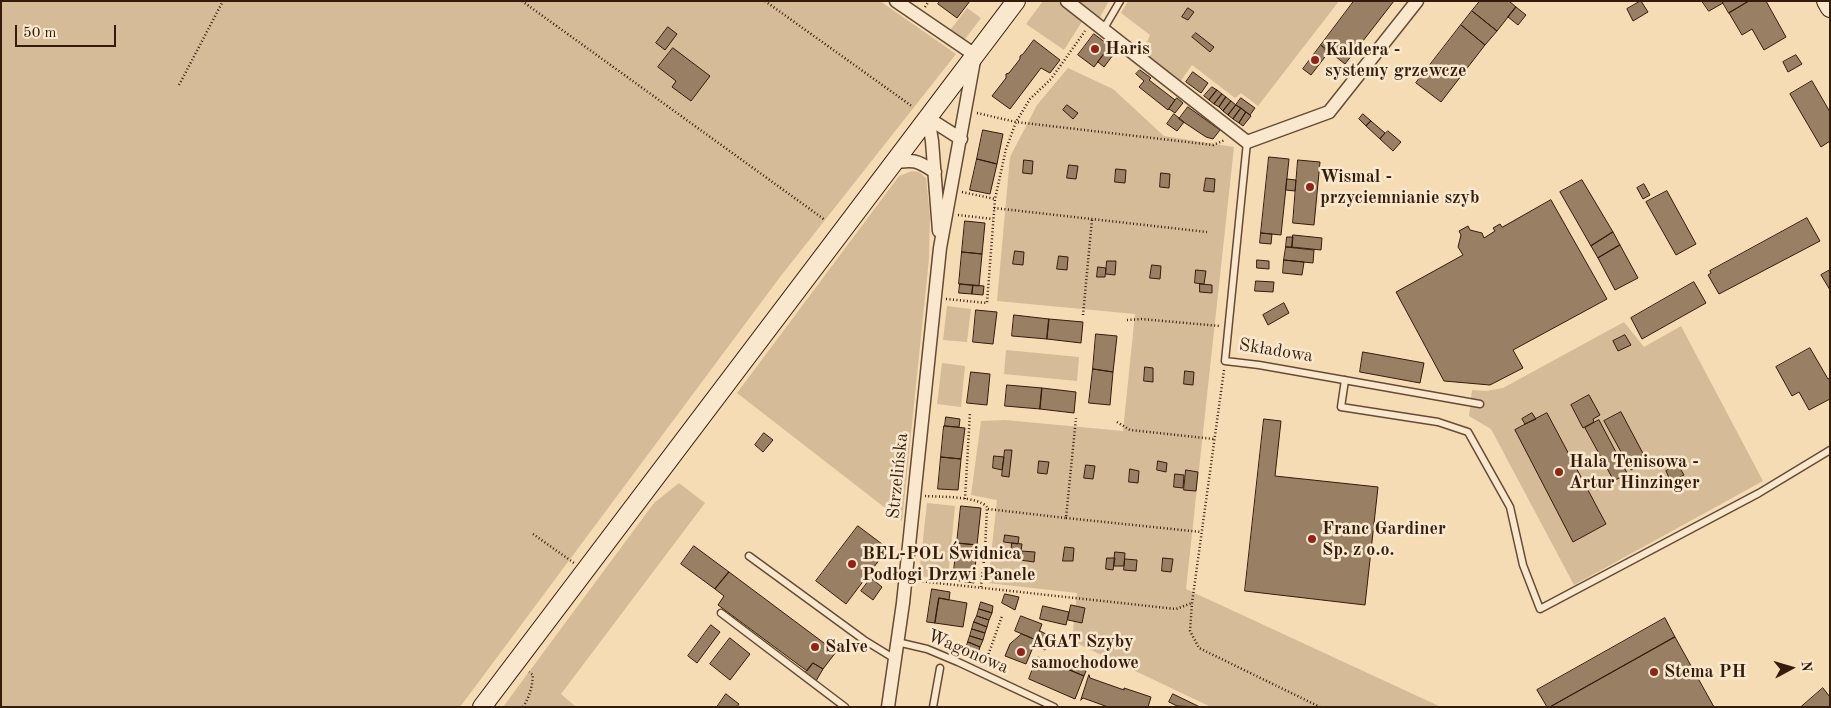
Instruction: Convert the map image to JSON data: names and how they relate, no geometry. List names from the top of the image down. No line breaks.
{"streets":{"street":["Strzelińska"],"lane":["Składowa","Wagonowa"]},"crossings":[["Strzelińska","Wagonowa"]],"places":["Haris","Kaldera - systemy grzewcze","Wismal - przyciemnianie szyb","Hala Tenisowa - Artur Hinzinger","Franc Gardiner Sp. z o.o.","BEL-POL Świdnica Podłogi Drzwi Panele","Salve","AGAT Szyby samochodowe","Stema PH"],"scale_bar":"50 m","north":"right"}
